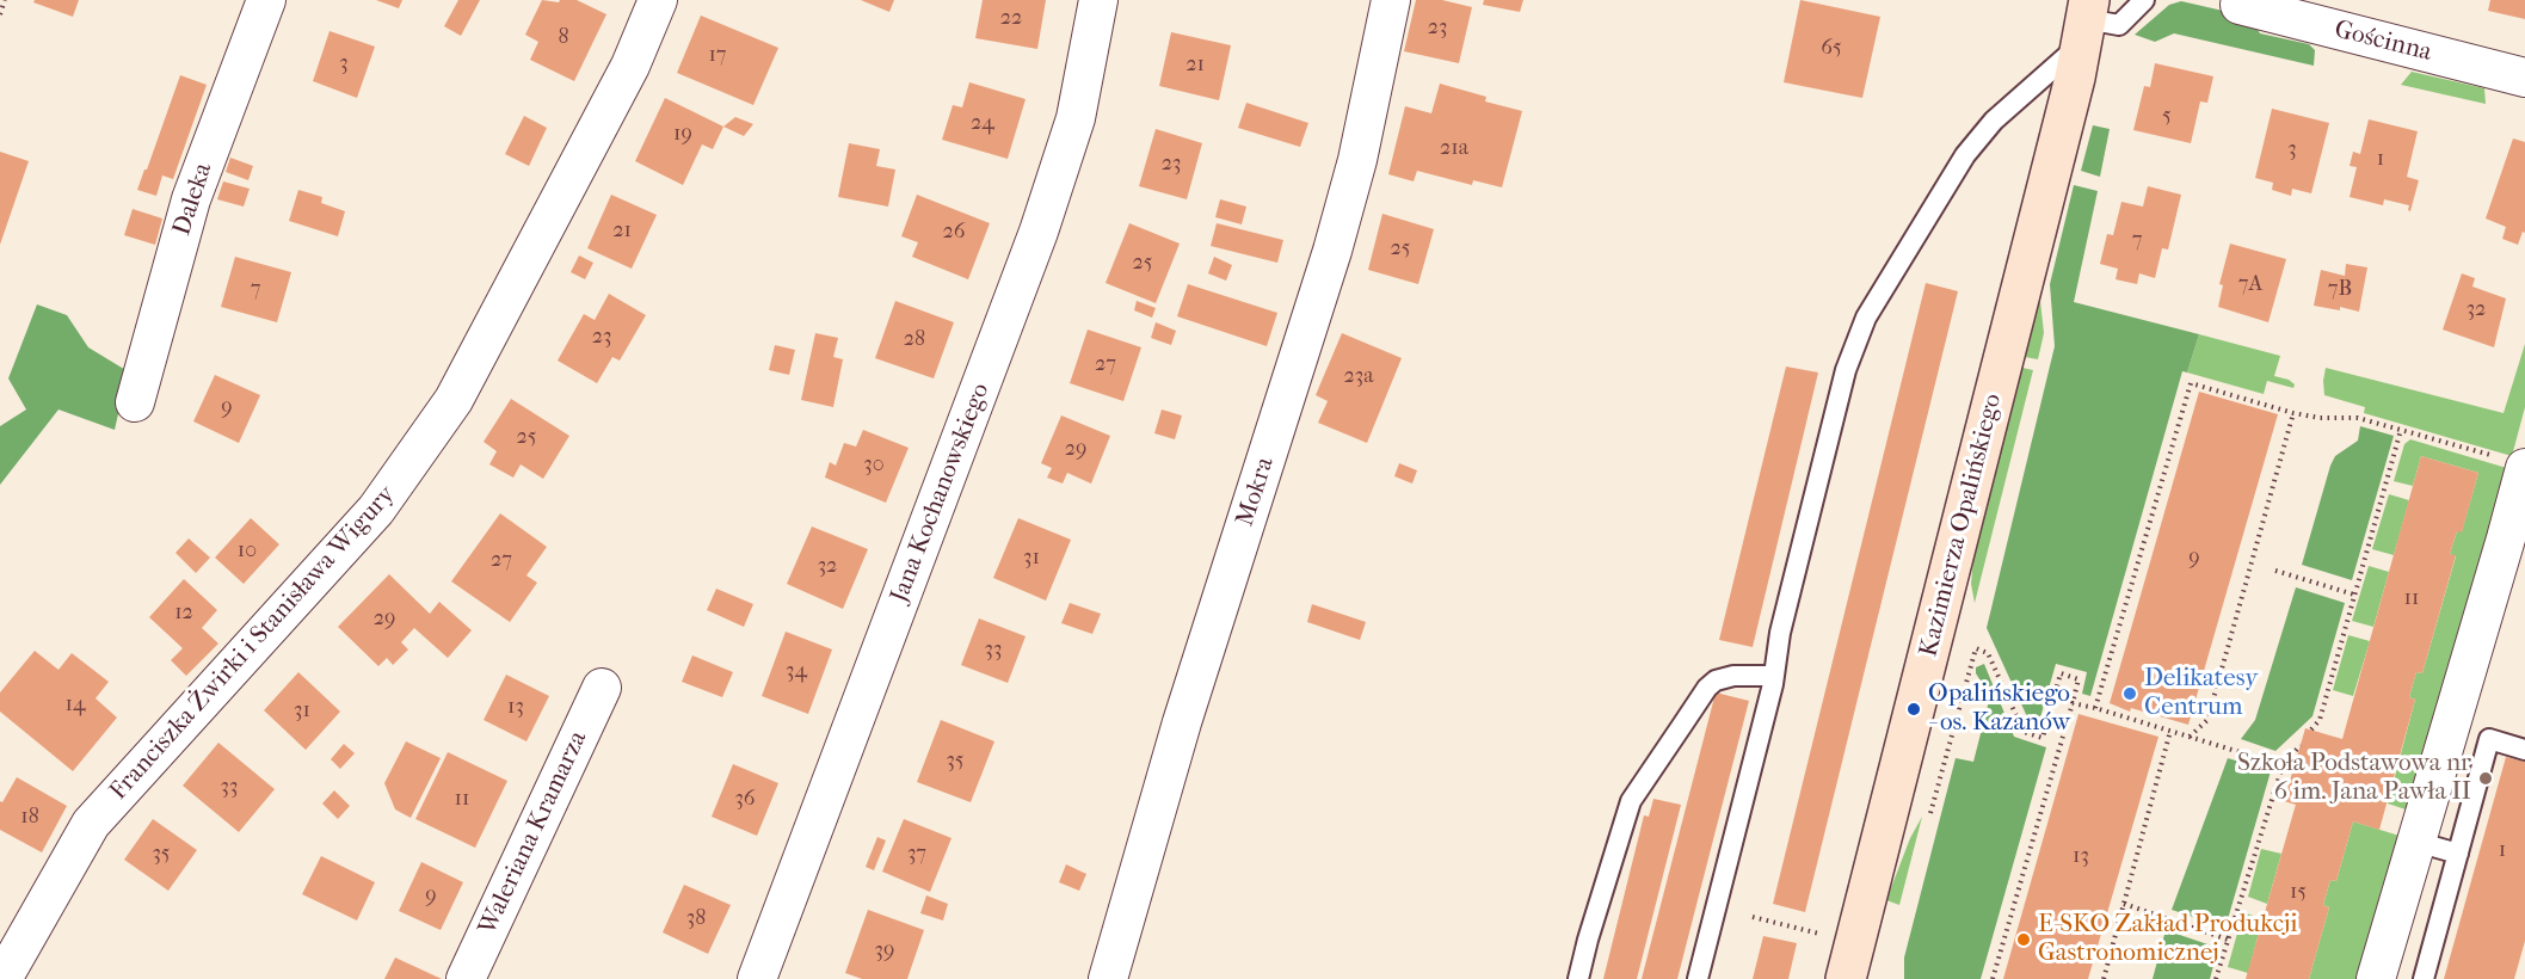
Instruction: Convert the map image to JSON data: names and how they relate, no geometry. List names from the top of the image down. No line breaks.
{"streets":{"street":["Gościnna","Daleka","Mokra","Jana Kochanowskiego","Kazimierza Opalińskiego","Franciszka Żwirki i Stanisława Wigury","Waleriana Kramarza"]},"places":["Delikatesy Centrum","Opalińskiego - os. Kazanów","Szkoła Podstawowa nr 6 im. Jana Pawła II","E-SKO Zakład Produkcji Gastronomicznej"],"house_numbers":["22","23","8","65","17","3","21","5","24","19","21a","3","1","23","21","26","7","25","25","7A","7","7B","32","23","28","27","23a","9","25","29","30","10","31","9","27","32","11","12","29","33","34","14","13","31","35","33","11","36","18","1","35","37","13","15","9","38","39"]}
